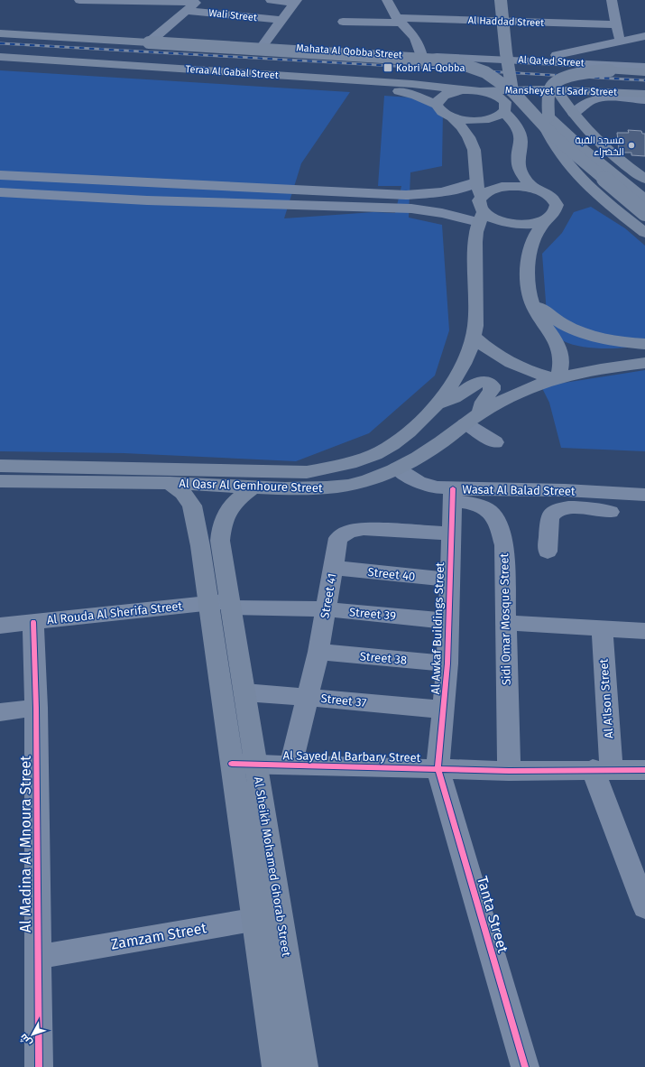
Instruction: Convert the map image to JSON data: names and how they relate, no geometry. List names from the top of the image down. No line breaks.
{"streets":{"main road":["Teraa Al Gabal Street","Mansheyet El Sadr Street","Al Qasr Al Gemhoure Street","Al Sheikh Mohamed Ghorab Street"],"street":["Wali Street","Al Haddad Street","Mahata Al Qobba Street","Al Qa'ed Street","Wasat Al Balad Street","Street 40","Street 41","Al Rouda Al Sherifa Street","Street 39","Sidi Omar Mosque Street","Al Awkaf Buildings Street","Street 38","Al A'lson Street","Street 37","Al Sayed Al Barbary Street","Al Madina Al Mnoura Street","Tanta Street","Zamzam Street"]},"crossings":[["Wali Street","Mahata Al Qobba Street"],["Mahata Al Qobba Street","Al Qa'ed Street"],["Teraa Al Gabal Street","Mansheyet El Sadr Street"],["Teraa Al Gabal Street","Al Qasr Al Gemhoure Street"],["Al Qasr Al Gemhoure Street","Wasat Al Balad Street"],["Al Qasr Al Gemhoure Street","Al Sheikh Mohamed Ghorab Street"],["Wasat Al Balad Street","Sidi Omar Mosque Street"],["Wasat Al Balad Street","Al Awkaf Buildings Street"],["Street 40","Street 41"],["Street 40","Al Awkaf Buildings Street"],["Street 41","Street 39"],["Street 41","Al Awkaf Buildings Street"],["Street 41","Street 38"],["Street 41","Street 37"],["Street 41","Al Sayed Al Barbary Street"],["Al Rouda Al Sherifa Street","Street 39"],["Al Rouda Al Sherifa Street","Al Madina Al Mnoura Street"],["Al Rouda Al Sherifa Street","Al Sheikh Mohamed Ghorab Street"],["Street 39","Al Awkaf Buildings Street"],["Street 39","Al Sheikh Mohamed Ghorab Street"],["Sidi Omar Mosque Street","Al Awkaf Buildings Street"],["Sidi Omar Mosque Street","Al Sayed Al Barbary Street"],["Al Awkaf Buildings Street","Street 38"],["Al Awkaf Buildings Street","Street 37"],["Al Awkaf Buildings Street","Al Sayed Al Barbary Street"],["Al Awkaf Buildings Street","Tanta Street"],["Al A'lson Street","Al Sayed Al Barbary Street"],["Street 37","Al Sheikh Mohamed Ghorab Street"],["Al Sayed Al Barbary Street","Al Sheikh Mohamed Ghorab Street"],["Al Sayed Al Barbary Street","Tanta Street"],["Al Madina Al Mnoura Street","Zamzam Street"],["Al Sheikh Mohamed Ghorab Street","Zamzam Street"]],"places":{"transit":["Kobri Al-Qobba"],"other":["مسجد القبة الخضراء"]},"north":"bottom left"}
